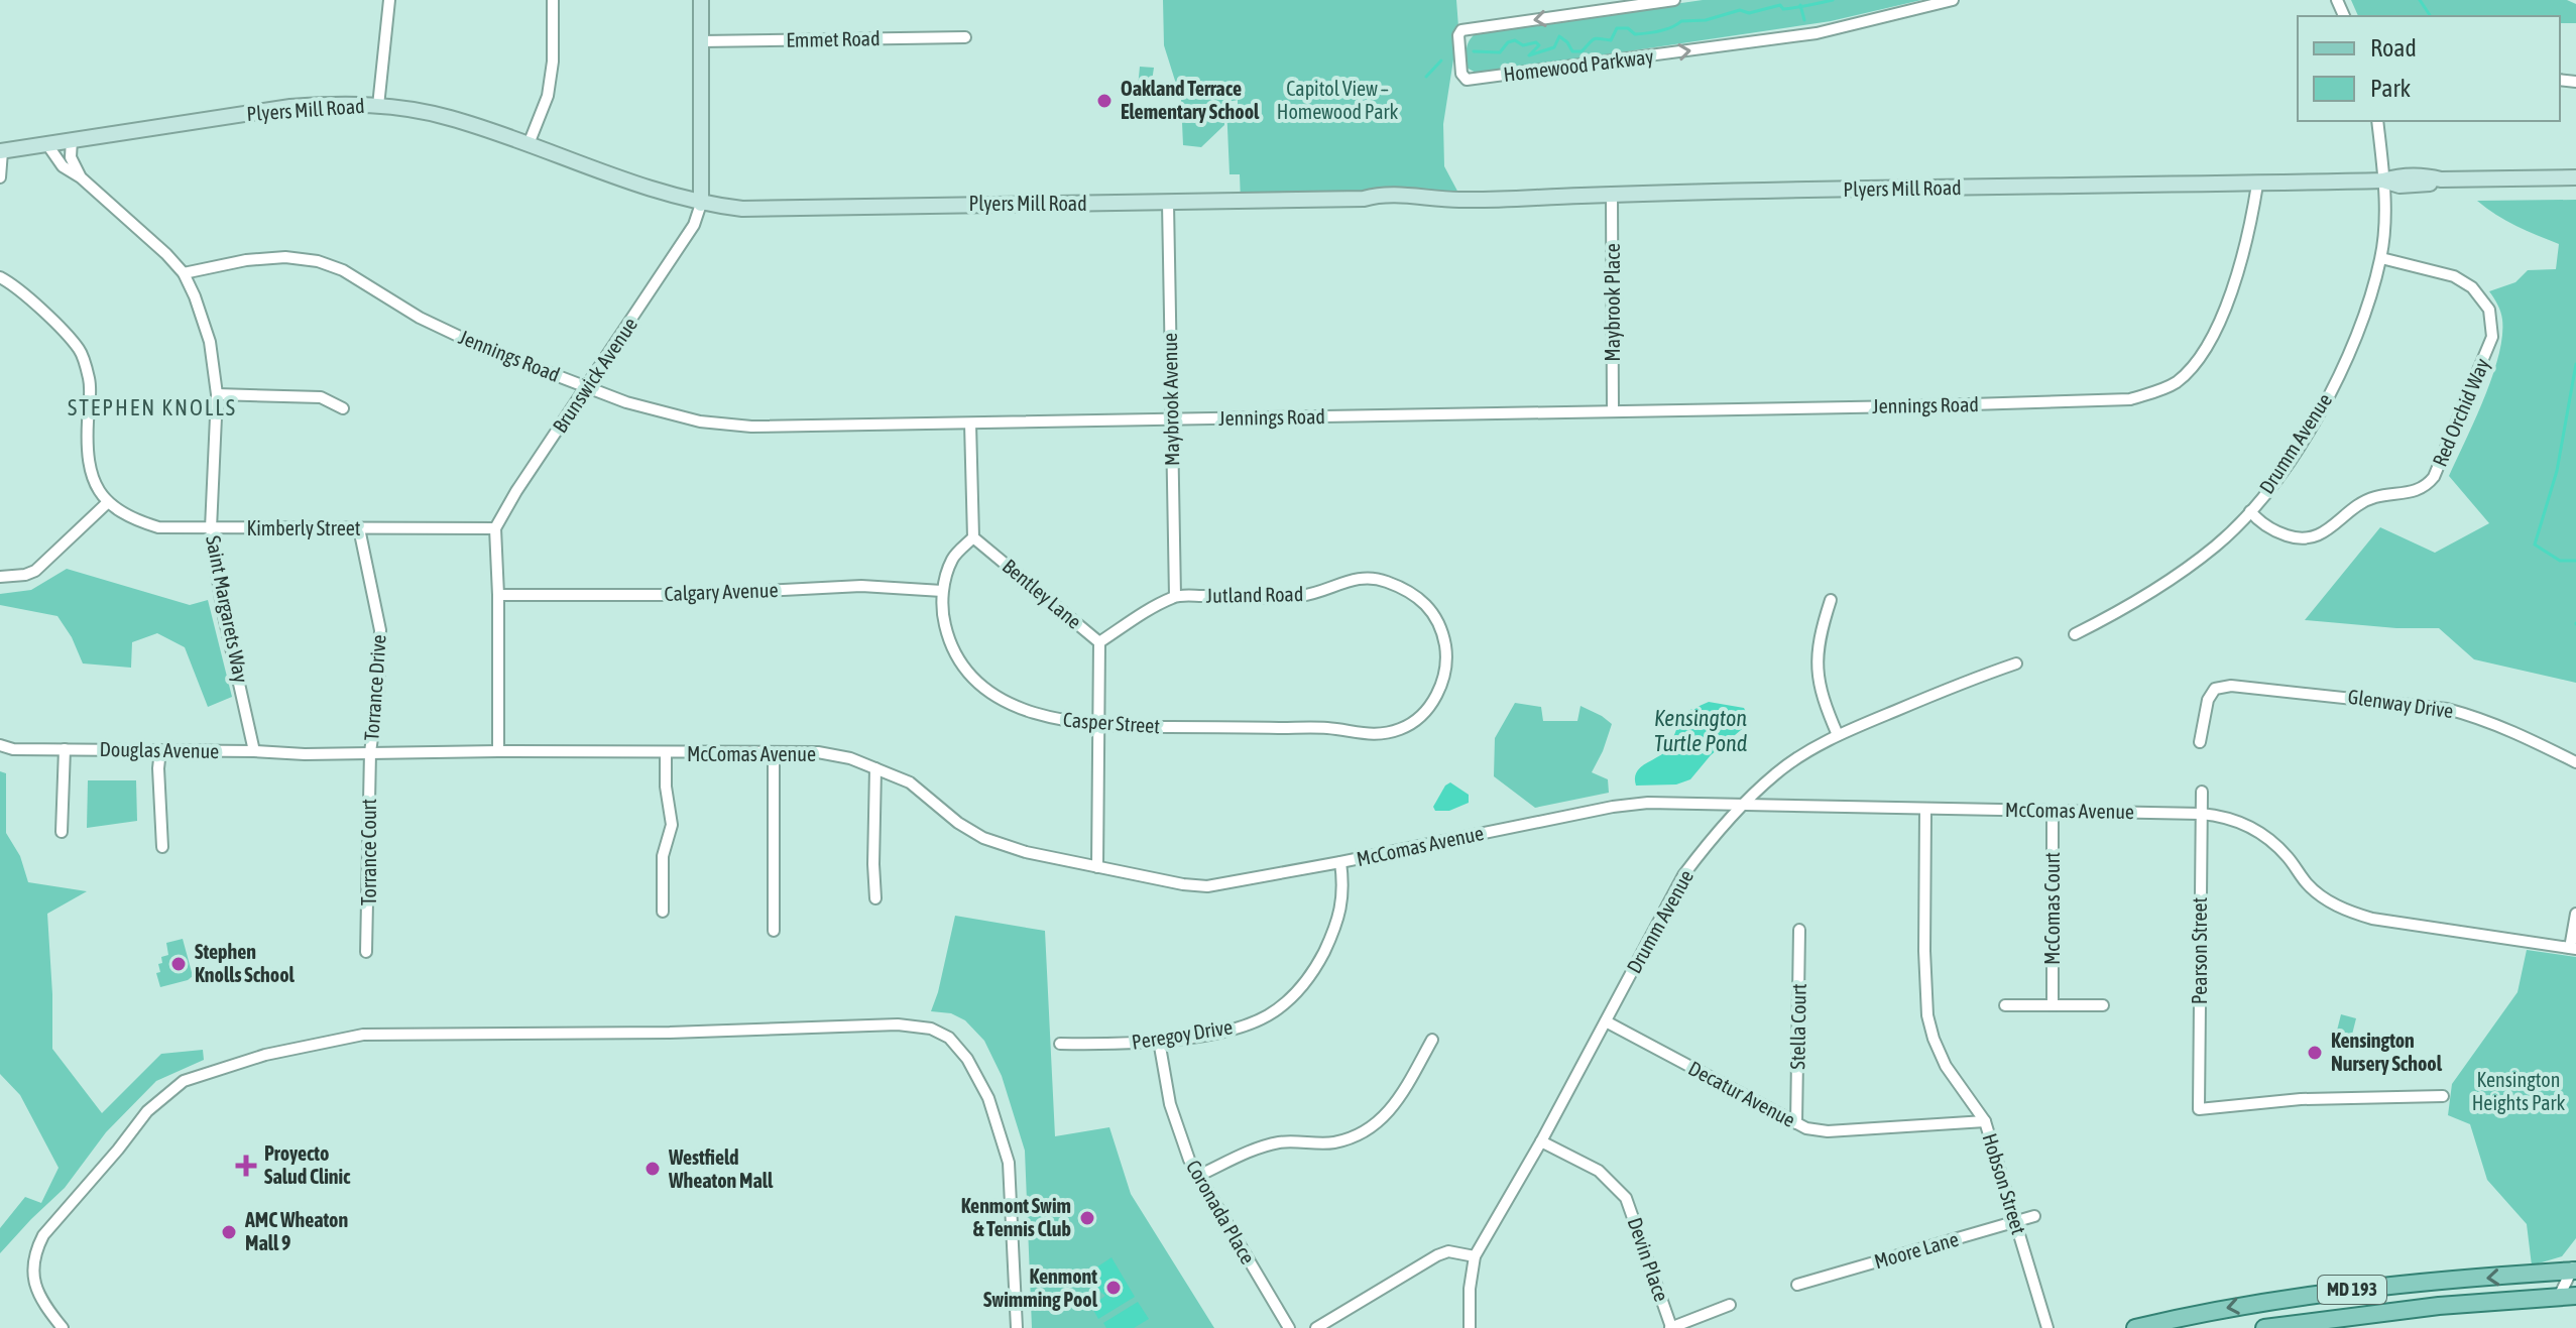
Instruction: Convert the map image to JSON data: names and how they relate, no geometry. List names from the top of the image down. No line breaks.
{"streets":{"main road":["MD 193"],"street":["Emmet Road","Homewood Parkway","Plyers Mill Road","Maybrook Place","Jennings Road","Brunswick Avenue","Maybrook Avenue","Red Orchid Way","Drumm Avenue","Kimberly Street","Calgary Avenue","Bentley Lane","Jutland Road","Saint Margarets Way","Torrance Drive","Glenway Drive","Casper Street","Douglas Avenue","McComas Avenue","Torrance Court","McComas Court","Pearson Street","Stella Court","Peregoy Drive","Decatur Avenue","Hobson Street","Coronada Place","Moore Lane","Devin Place"]},"crossings":[["Emmet Road","Brunswick Avenue"],["Plyers Mill Road","Maybrook Place"],["Plyers Mill Road","Jennings Road"],["Plyers Mill Road","Brunswick Avenue"],["Plyers Mill Road","Maybrook Avenue"],["Plyers Mill Road","Drumm Avenue"],["Plyers Mill Road","Saint Margarets Way"],["Maybrook Place","Jennings Road"],["Jennings Road","Brunswick Avenue"],["Jennings Road","Maybrook Avenue"],["Jennings Road","Saint Margarets Way"],["Brunswick Avenue","Kimberly Street"],["Maybrook Avenue","Jutland Road"],["Red Orchid Way","Drumm Avenue"],["Drumm Avenue","McComas Avenue"],["Drumm Avenue","Decatur Avenue"],["Drumm Avenue","Devin Place"],["Kimberly Street","Saint Margarets Way"],["Kimberly Street","Torrance Drive"],["Calgary Avenue","Casper Street"],["Bentley Lane","Casper Street"],["Bentley Lane","McComas Avenue"],["Jutland Road","Casper Street"],["Saint Margarets Way","Douglas Avenue"],["Saint Margarets Way","McComas Avenue"],["Torrance Drive","McComas Avenue"],["Torrance Drive","Torrance Court"],["Douglas Avenue","McComas Avenue"],["McComas Avenue","Torrance Court"],["McComas Avenue","McComas Court"],["McComas Avenue","Pearson Street"],["McComas Avenue","Peregoy Drive"],["McComas Avenue","Hobson Street"],["Stella Court","Decatur Avenue"],["Peregoy Drive","Coronada Place"],["Decatur Avenue","Hobson Street"],["Hobson Street","Moore Lane"]],"districts":["STEPHEN KNOLLS"],"water":["Kensington Turtle Pond"],"parks":["Capitol View – Homewood Park","Kensington Heights Park"],"places":{"other":["Oakland Terrace Elementary School","Stephen Knolls School","Kensington Nursery School","Westfield Wheaton Mall","Kenmont Swim & Tennis Club","AMC Wheaton Mall 9","Kenmont Swimming Pool"],"health":["Proyecto Salud Clinic"]},"legend":["Road","Park"]}
